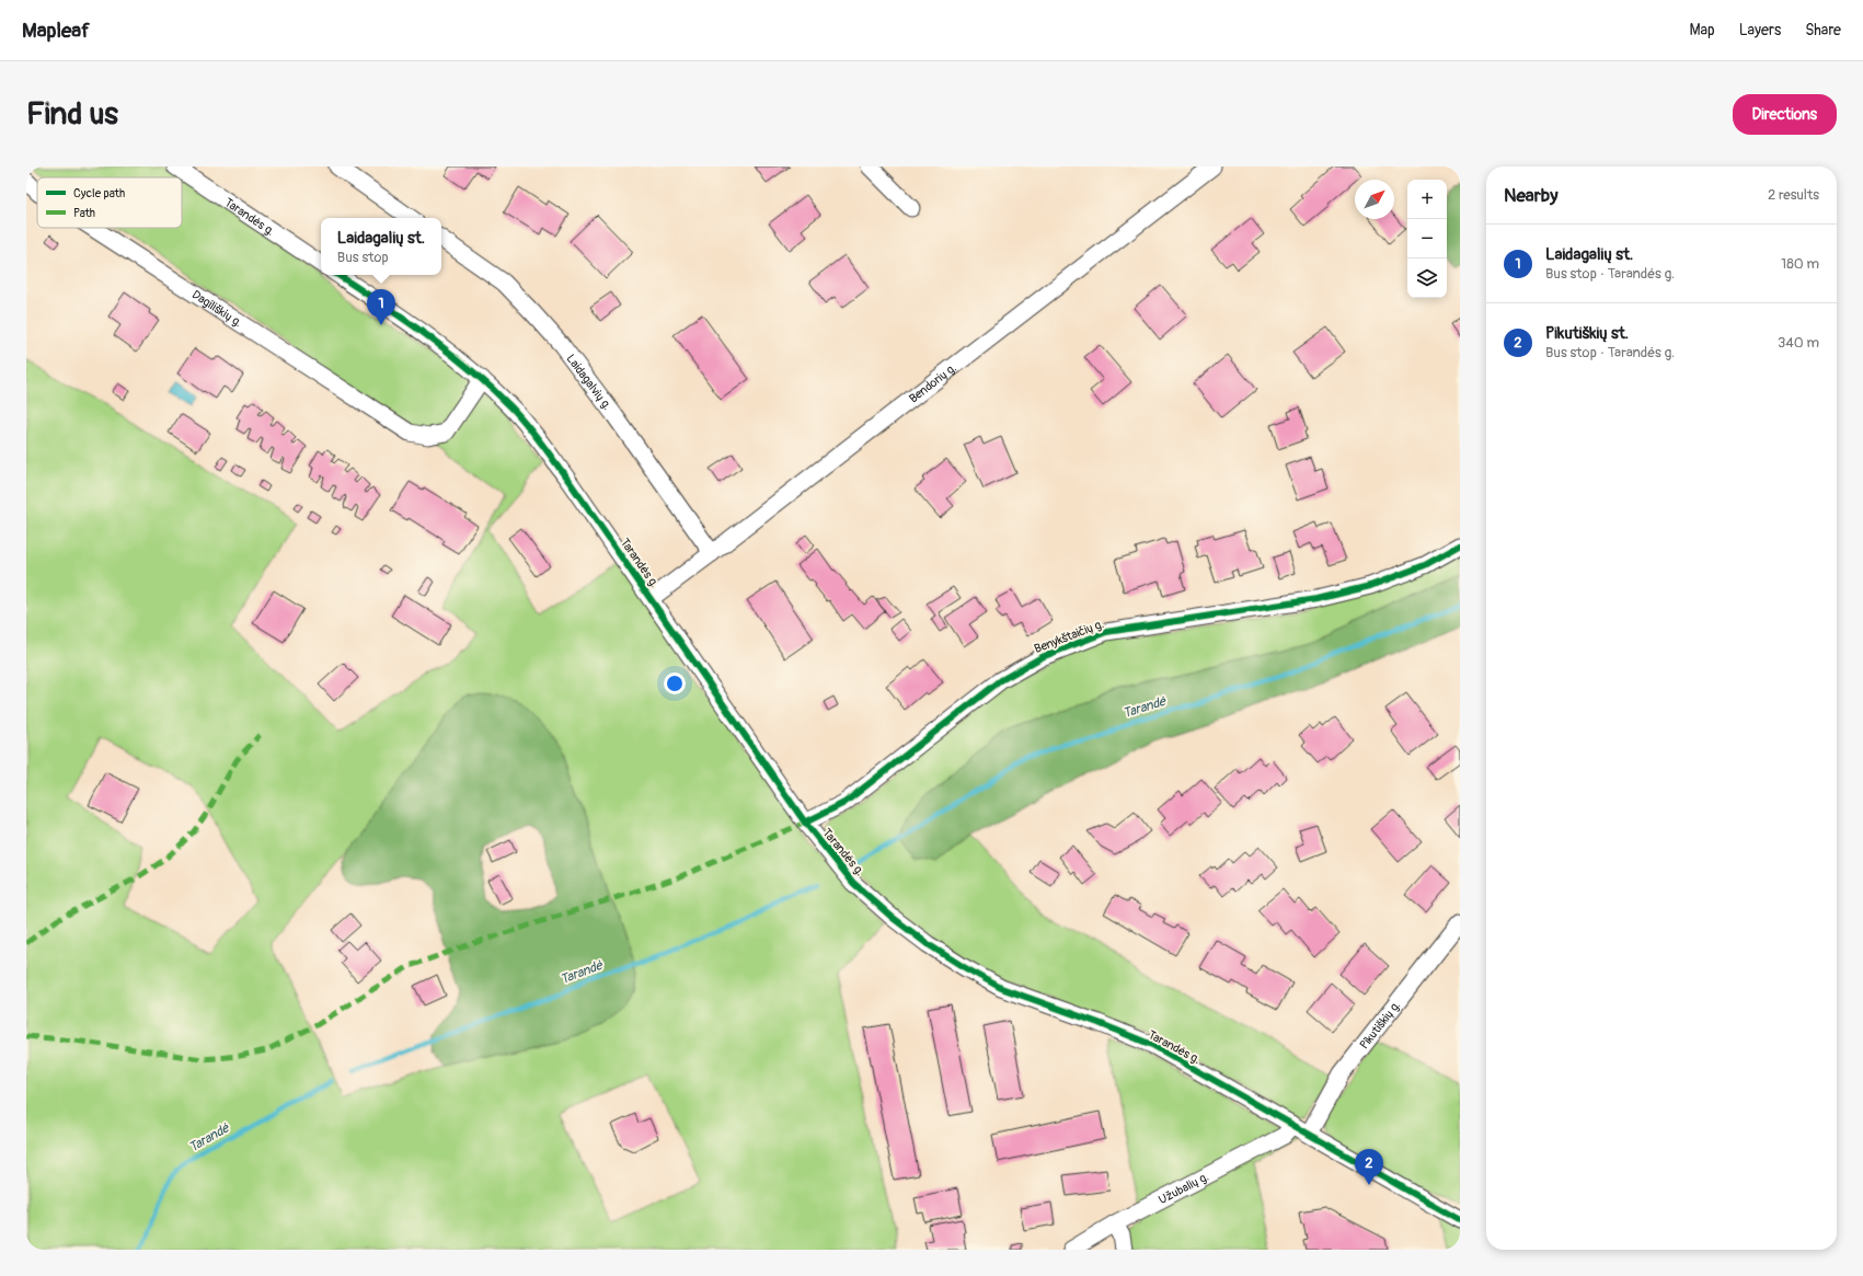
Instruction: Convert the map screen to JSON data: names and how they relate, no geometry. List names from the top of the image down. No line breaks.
{"streets":{"street":["Tarandės g.","Dagiliškių g.","Laidagalvių g.","Bendorių g.","Benykštaičių g.","Pikutiškių g.","Užubalių g."]},"crossings":[["Tarandės g.","Dagiliškių g."],["Tarandės g.","Bendorių g."],["Tarandės g.","Benykštaičių g."],["Tarandės g.","Pikutiškių g."],["Tarandės g.","Užubalių g."],["Laidagalvių g.","Bendorių g."]],"water":["Tarandė"],"legend":["Cycle path","Path"],"north":"top right","page":{"header":"Mapleaf","nav":["Map","Layers","Share"],"buttons":"Directions","title":"Find us","heading":["Nearby","2 results"],"map_buttons":["+","−"],"popup":["Laidagalių st.","Bus stop"],"list":[{"mark":"1","name":"Laidagalių st.","note":"Bus stop · Tarandės g.","value":"180 m"},{"mark":"2","name":"Pikutiškių st.","note":"Bus stop · Tarandės g.","value":"340 m"}],"pins":["1","2"]}}
